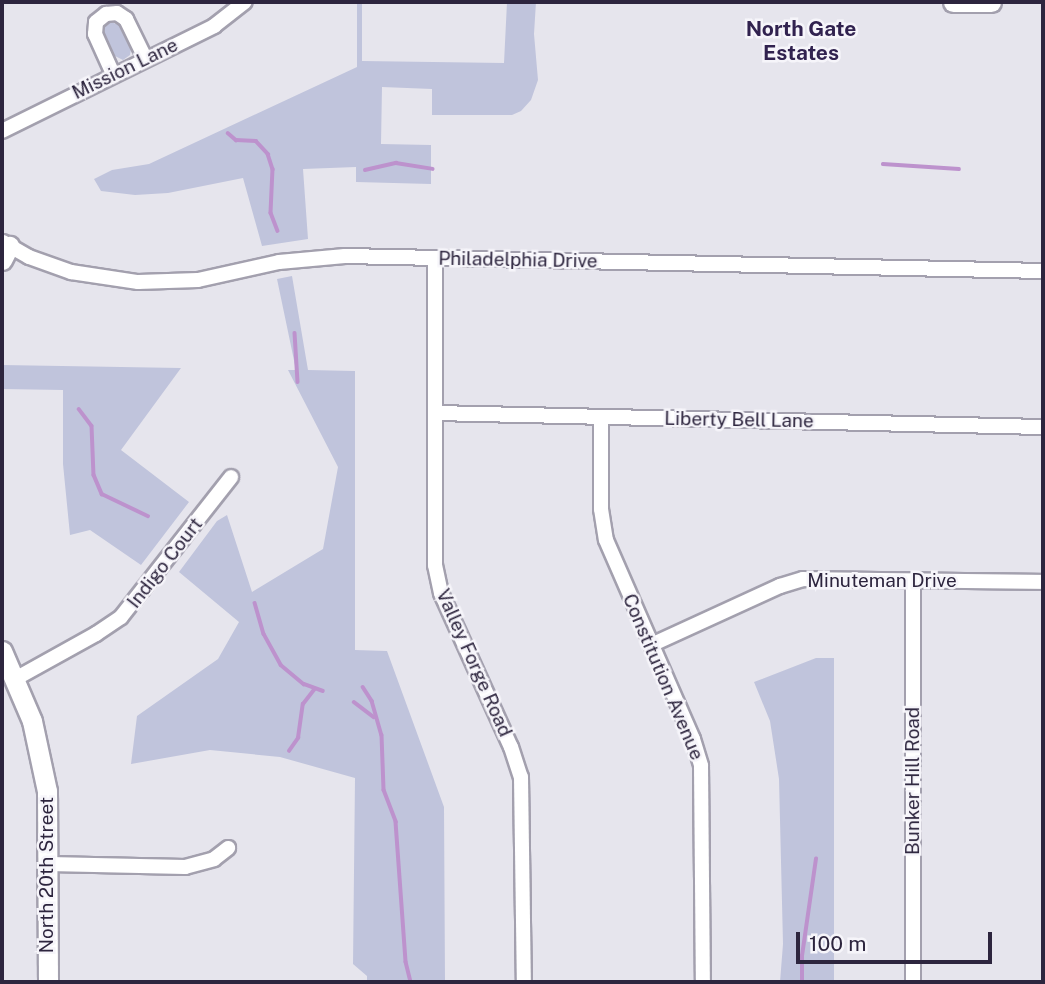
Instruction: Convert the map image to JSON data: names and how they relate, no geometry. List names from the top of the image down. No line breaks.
{"streets":{"street":["Mission Lane","Philadelphia Drive","Liberty Bell Lane","Indigo Court","Minuteman Drive","Valley Forge Road","Constitution Avenue","Bunker Hill Road","North 20th Street"]},"crossings":[["Philadelphia Drive","Valley Forge Road"],["Liberty Bell Lane","Valley Forge Road"],["Liberty Bell Lane","Constitution Avenue"],["Indigo Court","North 20th Street"],["Minuteman Drive","Constitution Avenue"],["Minuteman Drive","Bunker Hill Road"]],"districts":["North Gate Estates"],"scale_bar":"100 m"}
